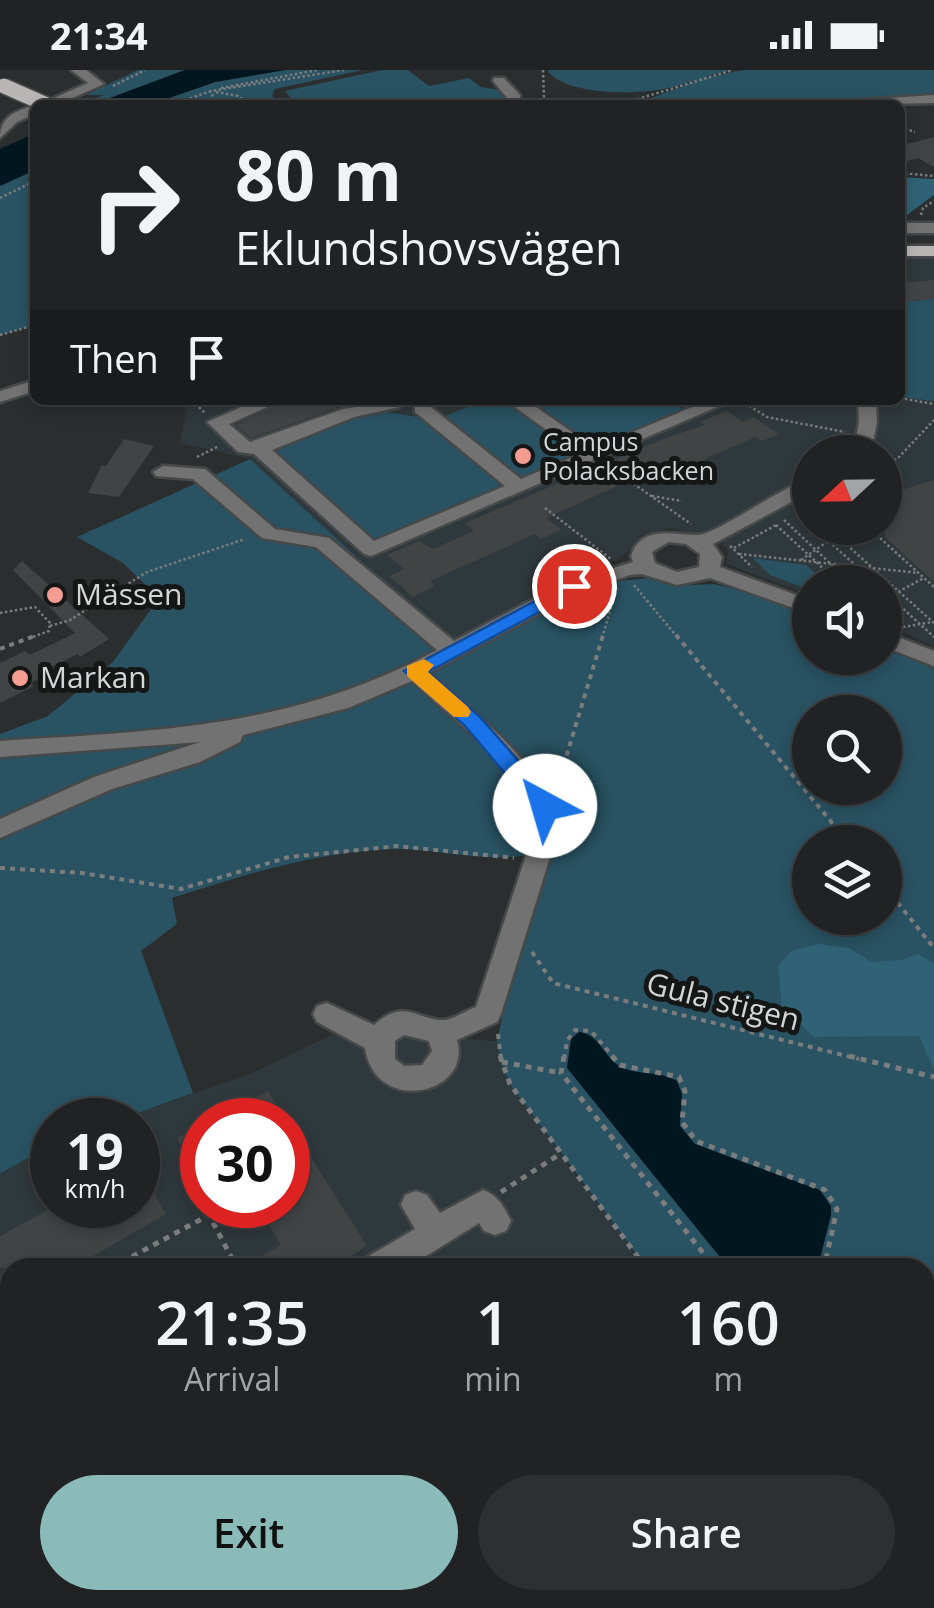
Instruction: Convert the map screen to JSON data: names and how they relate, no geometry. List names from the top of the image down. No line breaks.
{"streets":{"path":["Gula stigen"]},"places":["Campus Polacksbacken","Mässen","Markan"],"north":"left","page":{"status":"21:34","turn":["80 m","Eklundshovsvägen"],"then":"Then","speed":"19 km/h","limit":"30","eta":["21:35","Arrival","1","min","160","m"],"buttons":["Exit","Share"]}}
